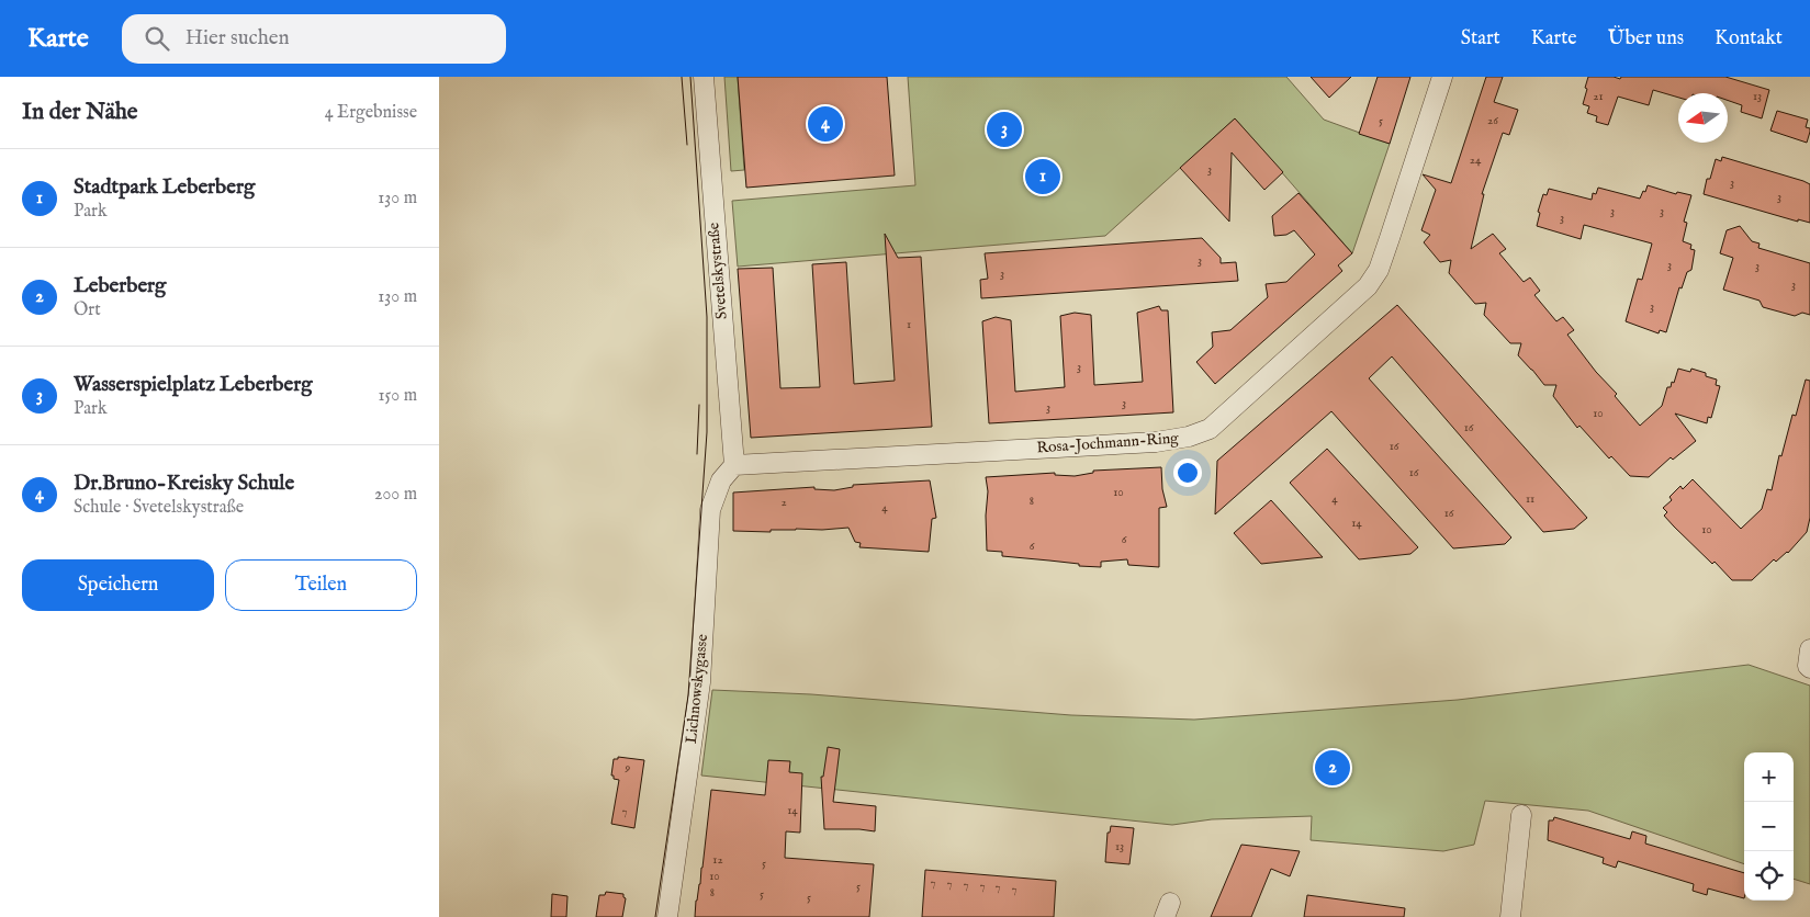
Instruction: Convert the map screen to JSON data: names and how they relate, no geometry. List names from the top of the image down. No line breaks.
{"streets":{"street":["Svetelskystraße","Rosa-Jochmann-Ring","Lichnowskygasse"]},"crossings":[["Svetelskystraße","Rosa-Jochmann-Ring"],["Svetelskystraße","Lichnowskygasse"],["Rosa-Jochmann-Ring","Lichnowskygasse"]],"house_numbers":["21","13","5","26","24","3","3","3","3","3","3","3","3","3","3","3","3","1","3","3","3","10","16","16","16","10","4","11","8","2","4","16","14","10","6","6","9","14","7","13","12","5","10","7","7","7","5","7","7","7","8","5","5"],"north":"left","page":{"header":"Karte","search":"Hier suchen","nav":["Start","Karte","Über uns","Kontakt"],"heading":["In der Nähe","4 Ergebnisse"],"pins":["4","3","1","2"],"list":[{"mark":"1","name":"Stadtpark Leberberg","note":"Park","value":"130 m"},{"mark":"2","name":"Leberberg","note":"Ort","value":"130 m"},{"mark":"3","name":"Wasserspielplatz Leberberg","note":"Park","value":"150 m"},{"mark":"4","name":"Dr.Bruno-Kreisky Schule","note":"Schule · Svetelskystraße","value":"200 m"}],"buttons":["Speichern","Teilen"],"map_buttons":["+","−"]}}
